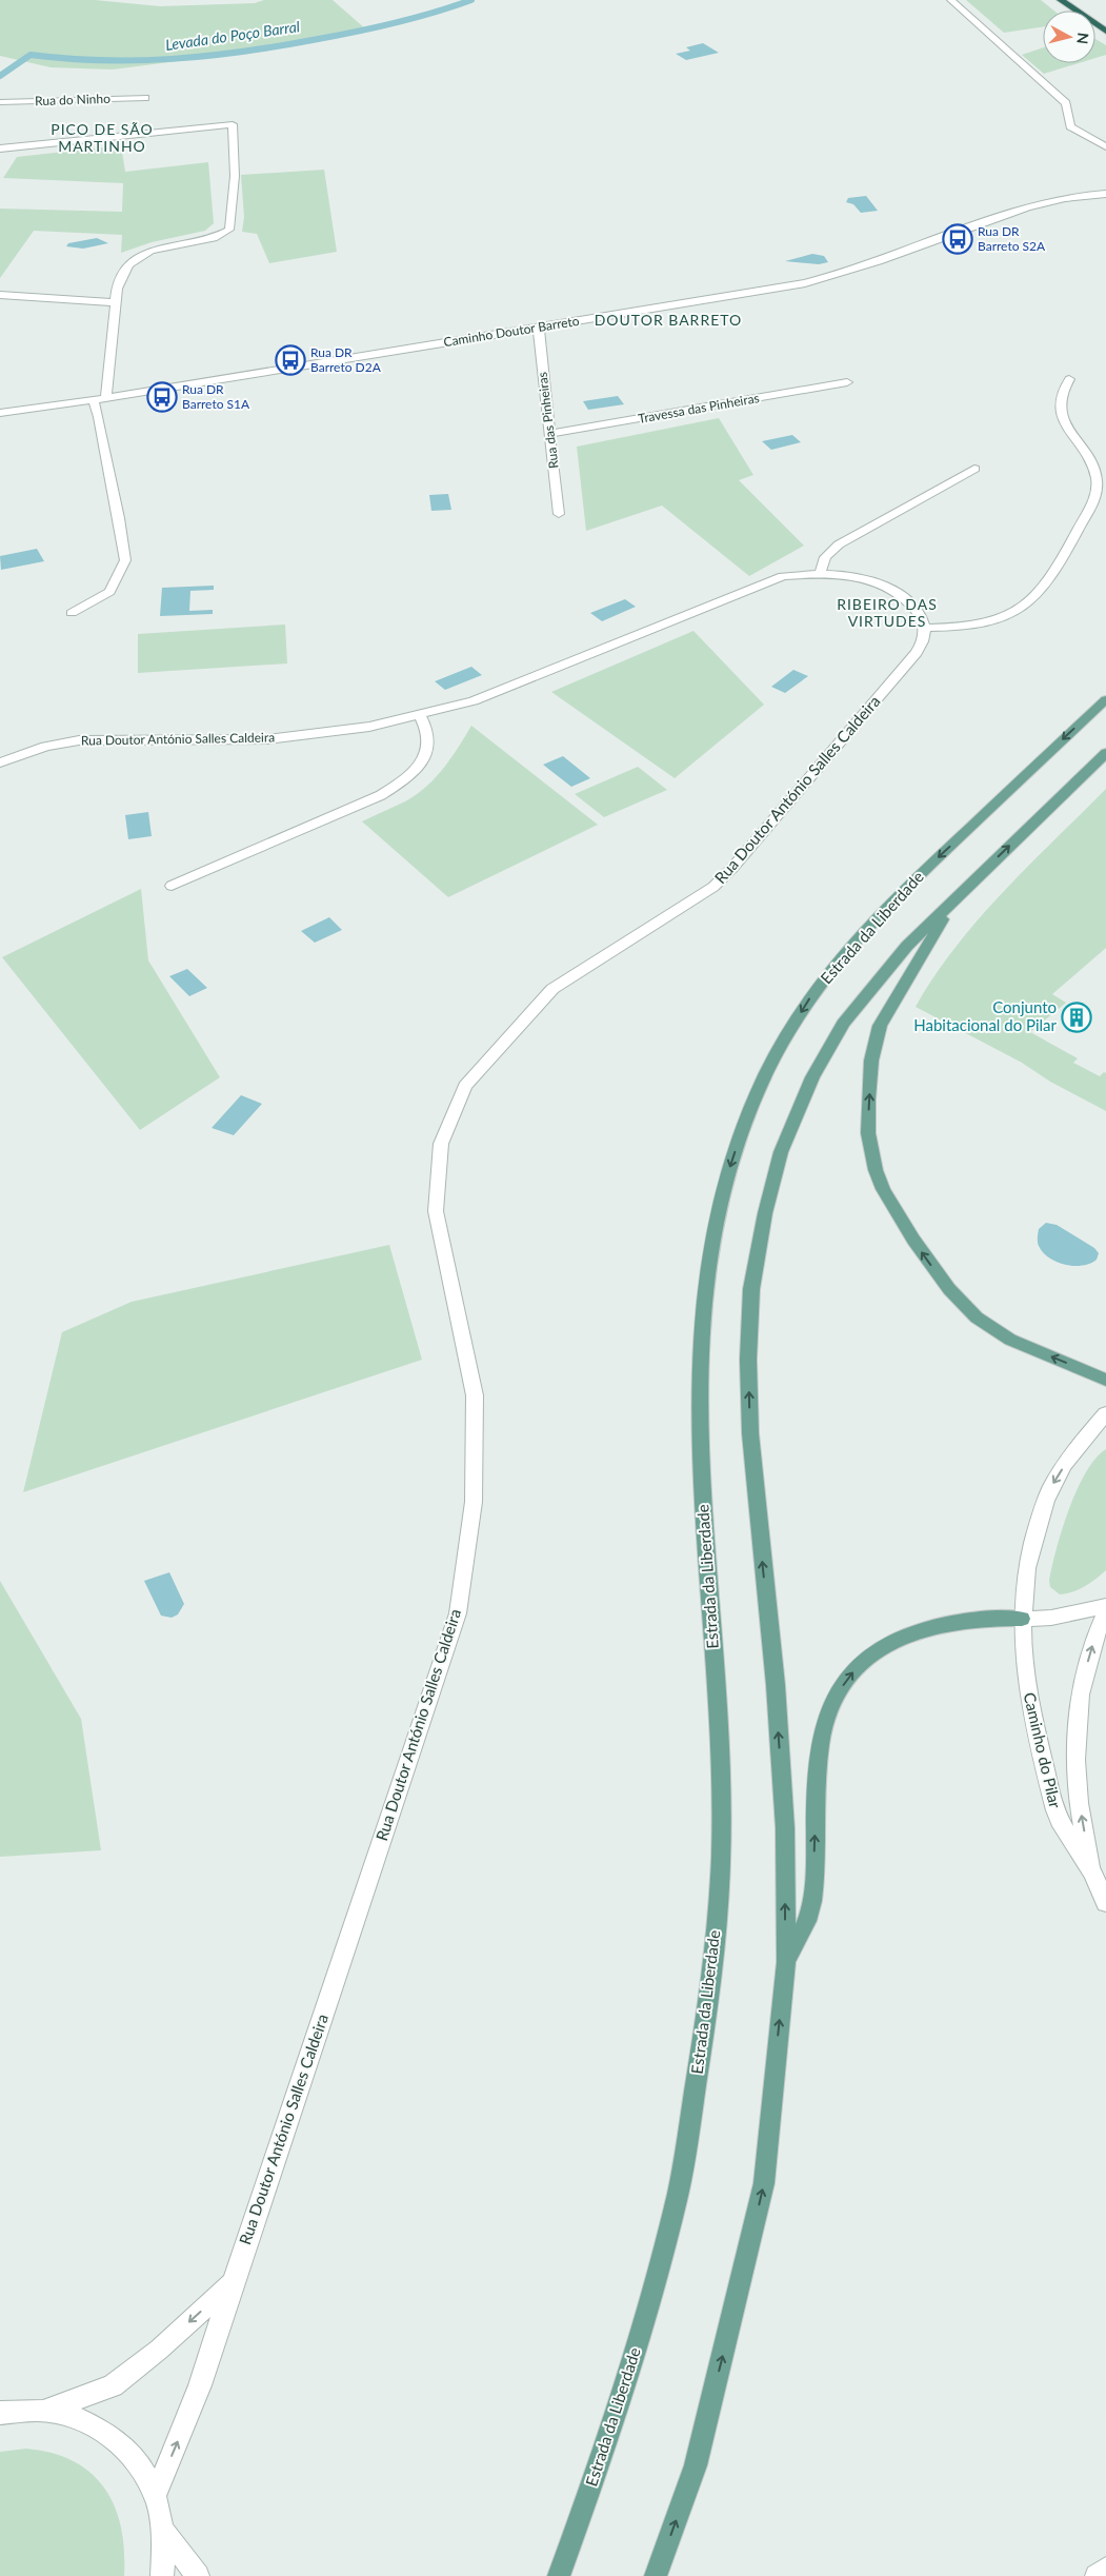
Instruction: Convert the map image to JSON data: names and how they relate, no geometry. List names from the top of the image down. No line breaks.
{"streets":{"main road":["Estrada da Liberdade"],"street":["Rua do Ninho","Caminho Doutor Barreto","Travessa das Pinheiras","Rua das Pinheiras","Rua Doutor António Salles Caldeira","Caminho do Pilar"]},"crossings":[["Caminho Doutor Barreto","Rua das Pinheiras"],["Travessa das Pinheiras","Rua das Pinheiras"]],"districts":["PICO DE SÃO MARTINHO","DOUTOR BARRETO","RIBEIRO DAS VIRTUDES"],"water":["Levada do Poço Barral"],"places":{"bus stop":["Rua DR Barreto S2A","Rua DR Barreto D2A","Rua DR Barreto S1A"],"building":["Conjunto Habitacional do Pilar"]},"north":"right"}
